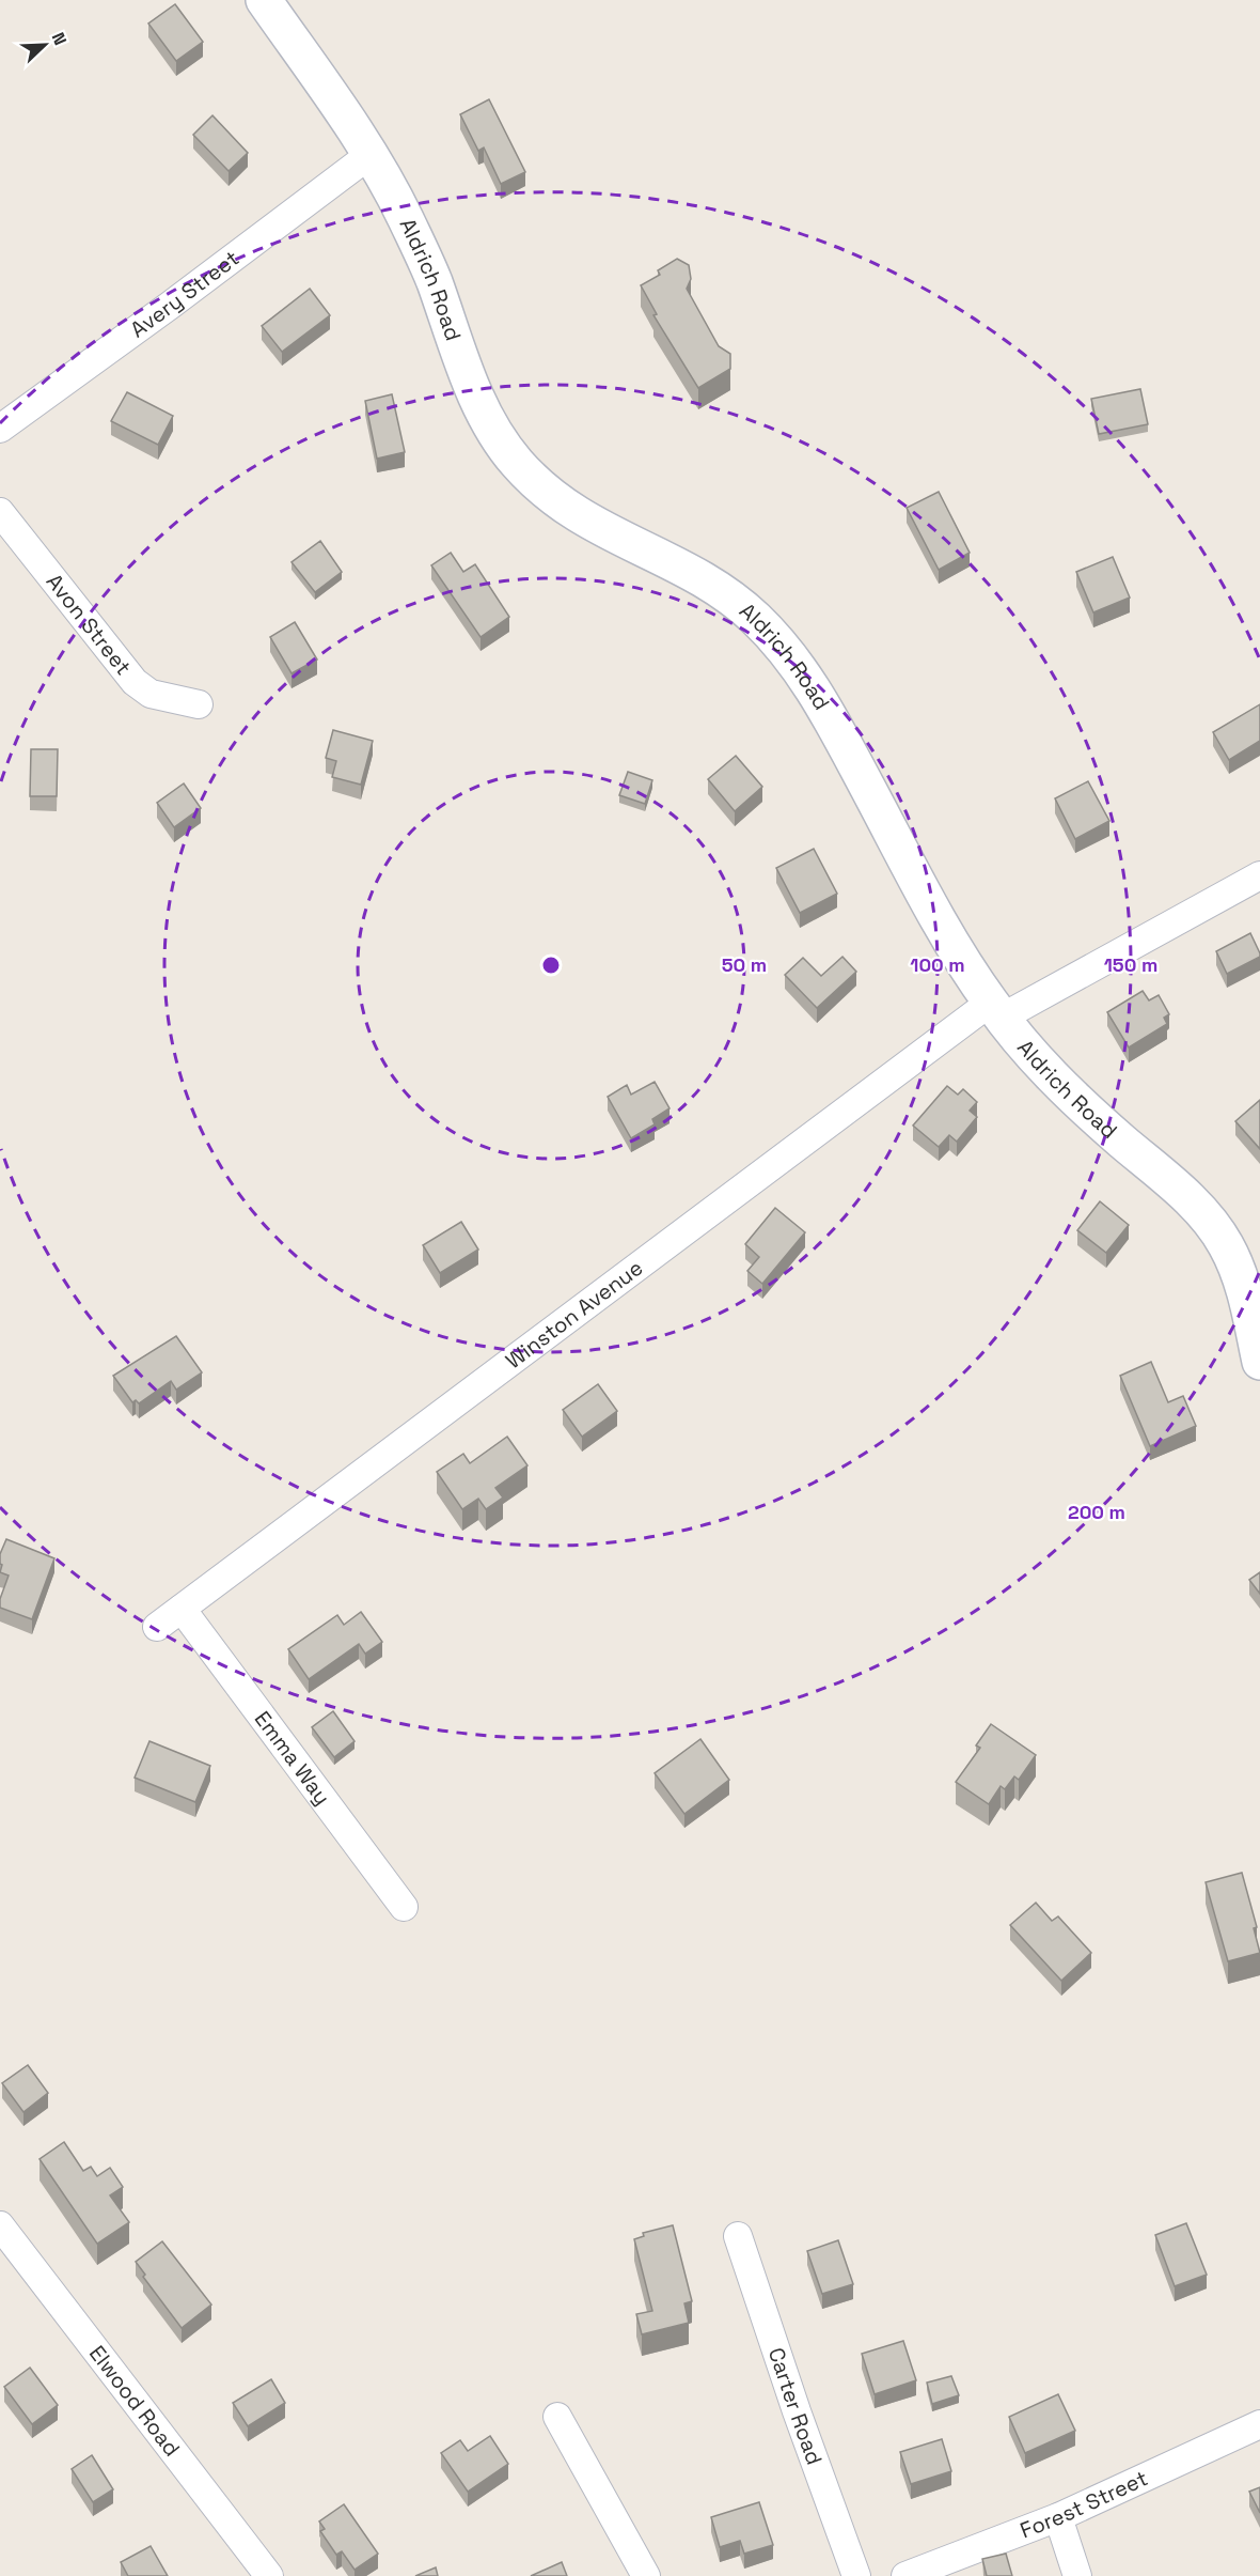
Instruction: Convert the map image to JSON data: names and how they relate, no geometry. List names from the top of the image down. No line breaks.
{"streets":{"street":["Aldrich Road","Avery Street","Avon Street","Winston Avenue","Emma Way","Elwood Road","Carter Road","Forest Street"]},"crossings":[["Aldrich Road","Avery Street"],["Aldrich Road","Winston Avenue"],["Winston Avenue","Emma Way"]],"north":"top right","rings":["50 m","100 m","150 m","200 m"]}
